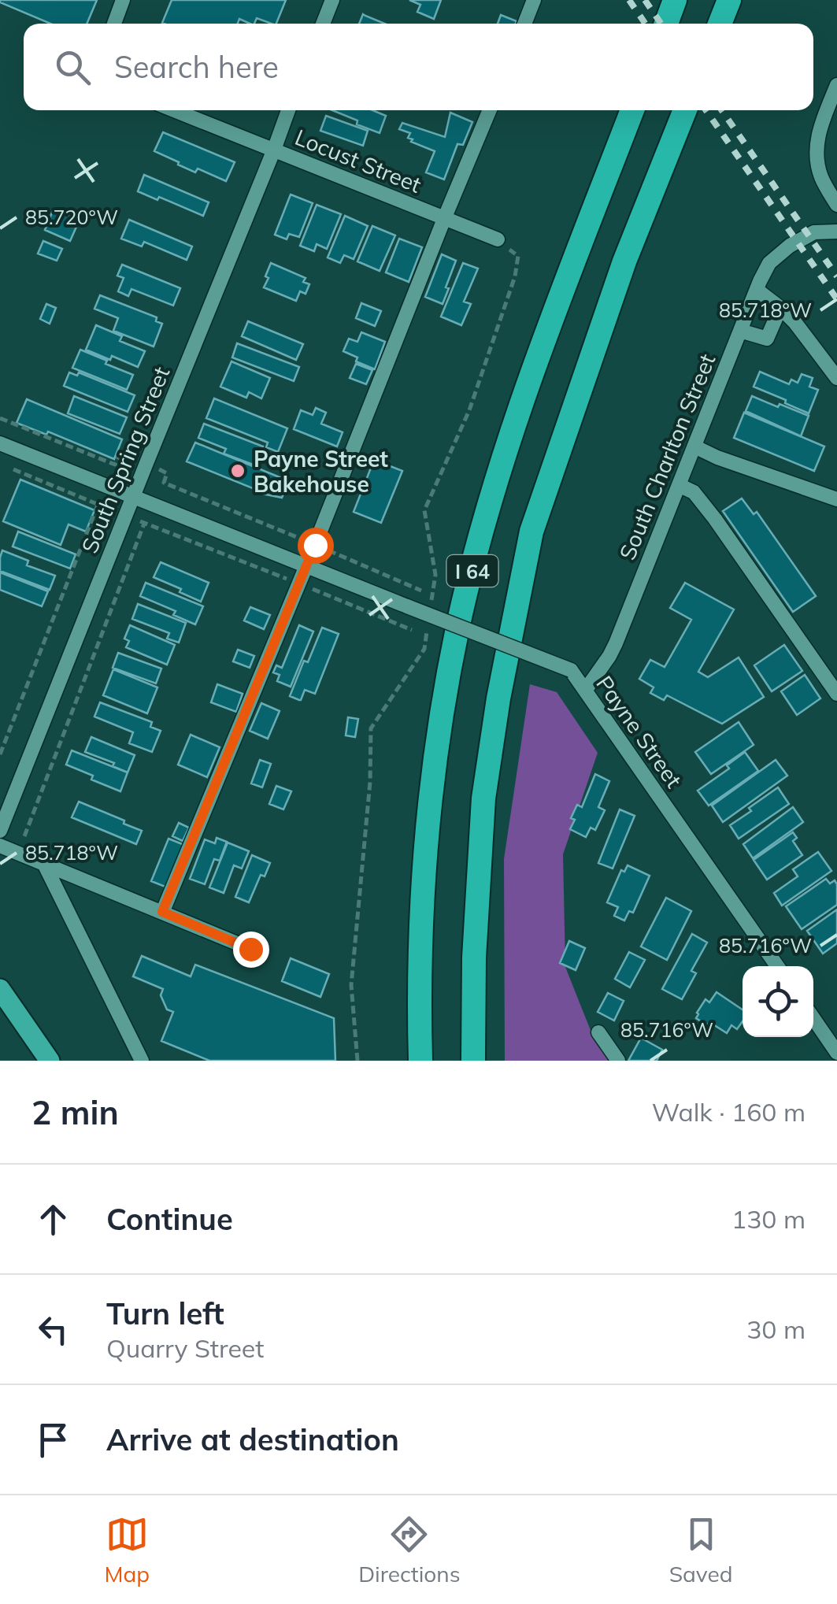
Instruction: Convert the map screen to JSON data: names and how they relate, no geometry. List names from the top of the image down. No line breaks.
{"streets":{"highway":["I 64"],"street":["Locust Street","South Charlton Street","South Spring Street","Payne Street"]},"crossings":[["Locust Street","South Spring Street"],["South Charlton Street","Payne Street"],["South Spring Street","Payne Street"]],"places":["Payne Street Bakehouse"],"page":{"search":"Search here","heading":["2 min","Walk · 160 m"],"list":[["Continue","130 m"],["Turn left","Quarry Street","30 m"],"Arrive at destination"],"nav":["Map","Directions","Saved"]},"coordinates":["85.720°W","85.718°W","85.716°W"]}
